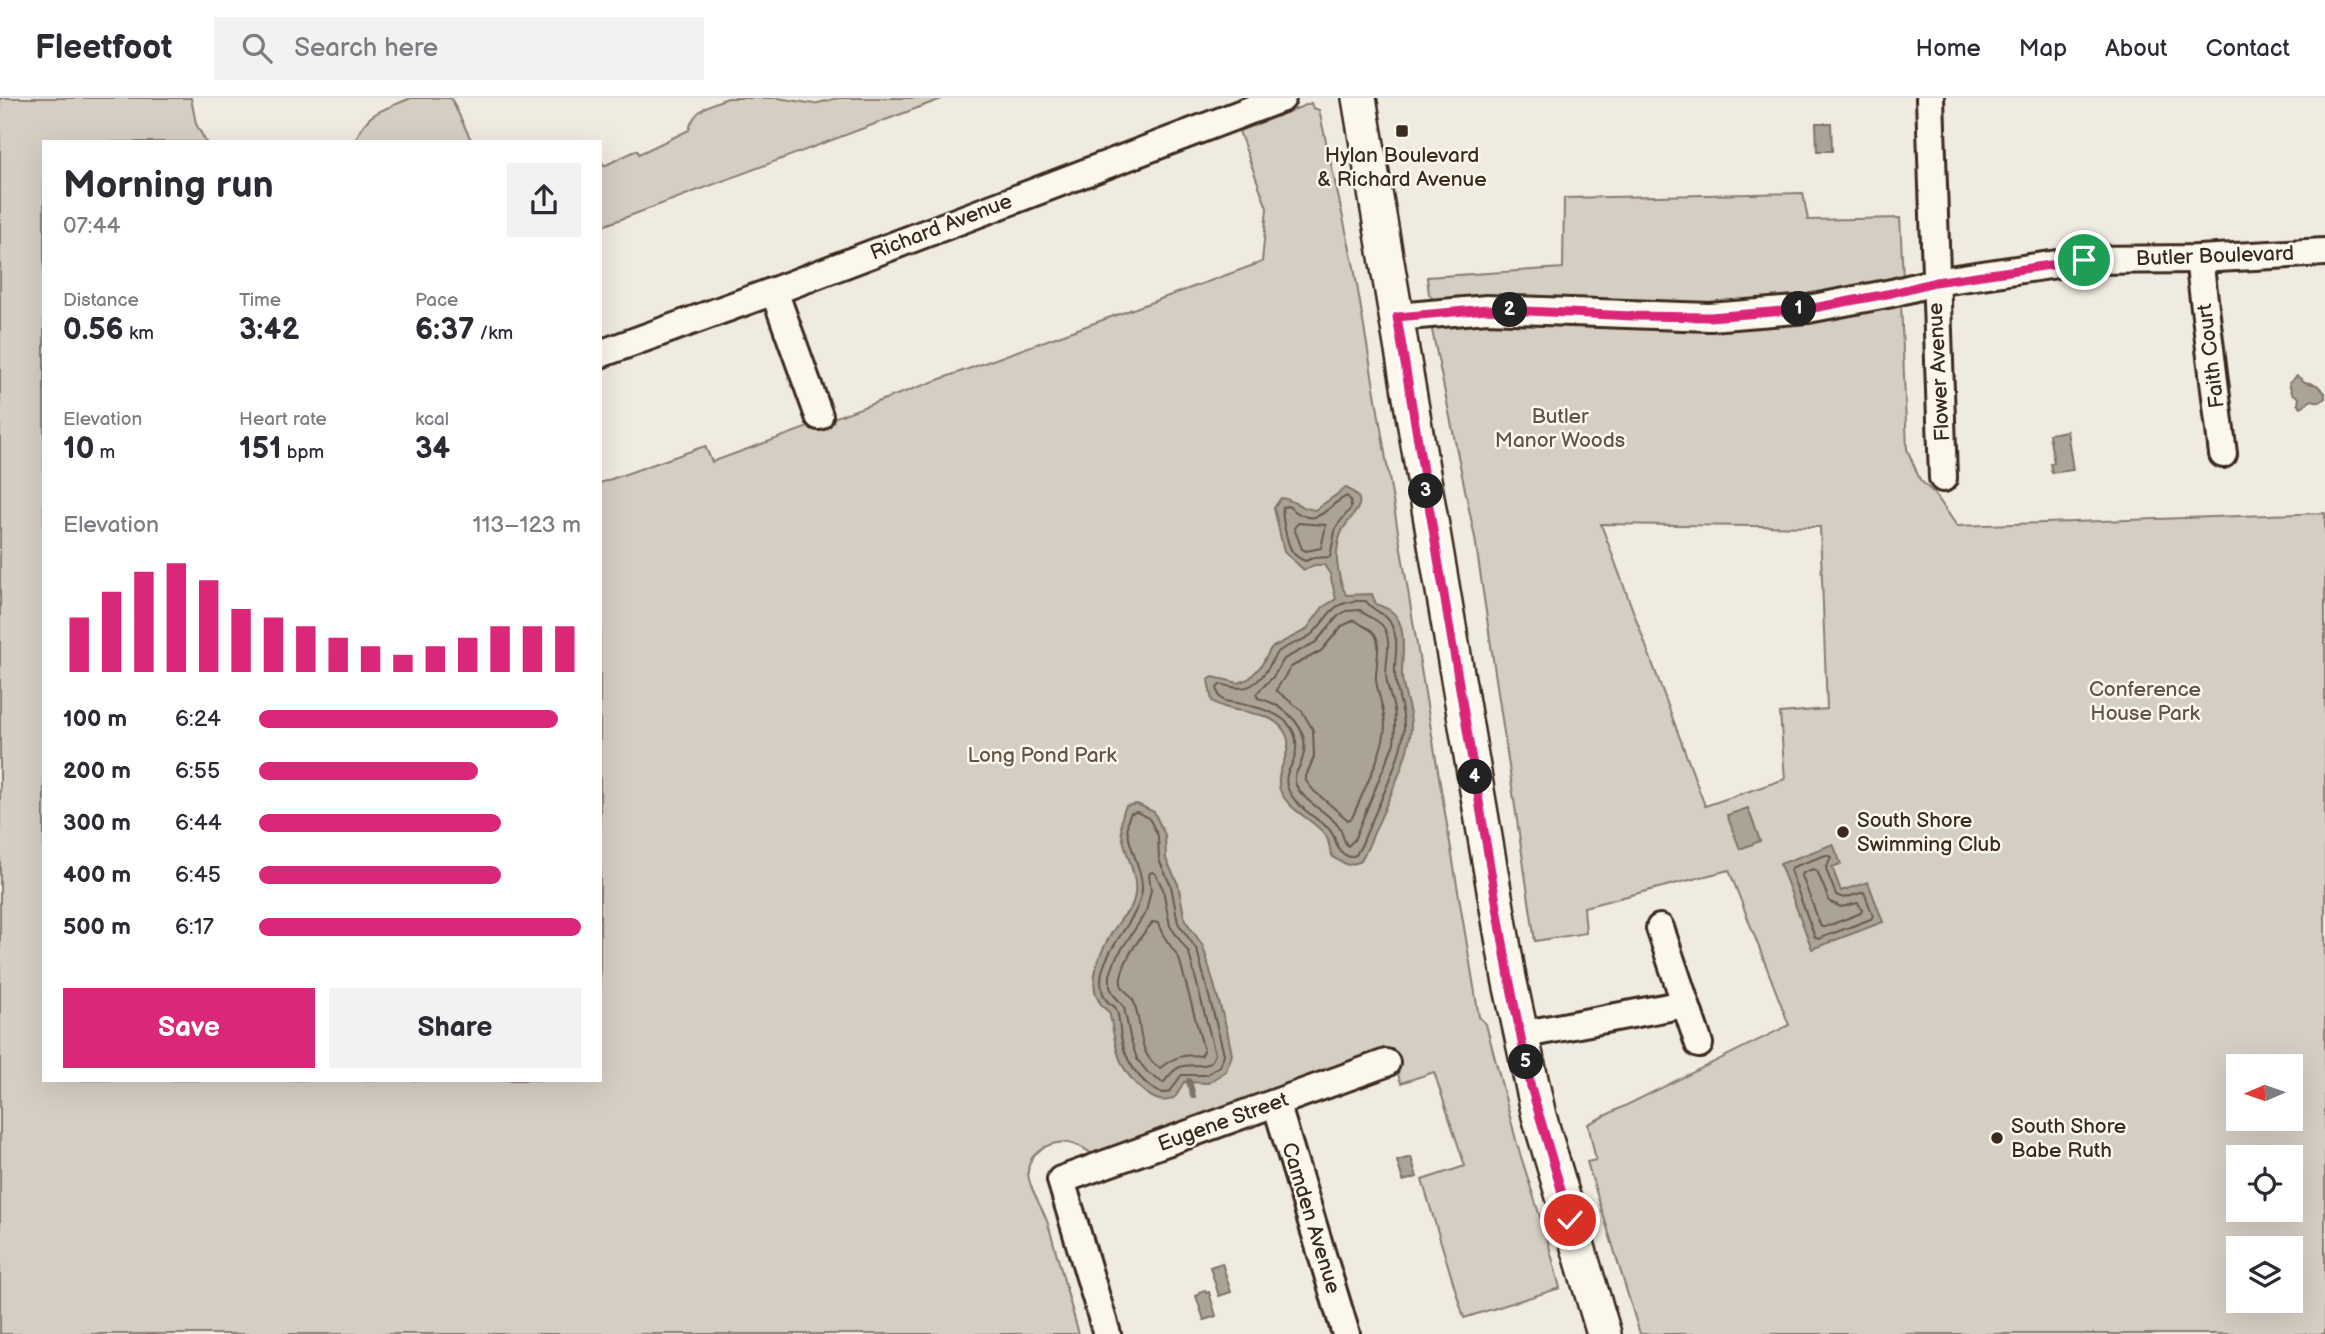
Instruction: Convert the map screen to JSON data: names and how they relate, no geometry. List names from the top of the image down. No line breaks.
{"streets":{"street":["Richard Avenue","Butler Boulevard","Faith Court","Flower Avenue","Eugene Street","Camden Avenue"]},"crossings":[["Butler Boulevard","Faith Court"],["Butler Boulevard","Flower Avenue"],["Eugene Street","Camden Avenue"]],"parks":["Butler Manor Woods","Conference House Park","Long Pond Park"],"places":{"transit":["Hylan Boulevard & Richard Avenue"],"other":["South Shore Swimming Club","South Shore Babe Ruth"]},"north":"left","page":{"header":"Fleetfoot","search":"Search here","nav":["Home","Map","About","Contact"],"heading":["Morning run","07:44"],"stats":[["Distance","0.56 km"],["Time","3:42"],["Pace","6:37 /km"],["Elevation","10 m"],["Heart rate","151 bpm"],["kcal","34"]],"pins":["1","2","3","4","5"],"chart":["Elevation","113–123 m"],"list":[{"name":"100 m","note":"6:24"},{"name":"200 m","note":"6:55"},{"name":"300 m","note":"6:44"},{"name":"400 m","note":"6:45"},{"name":"500 m","note":"6:17"}],"buttons":["Save","Share"]}}
